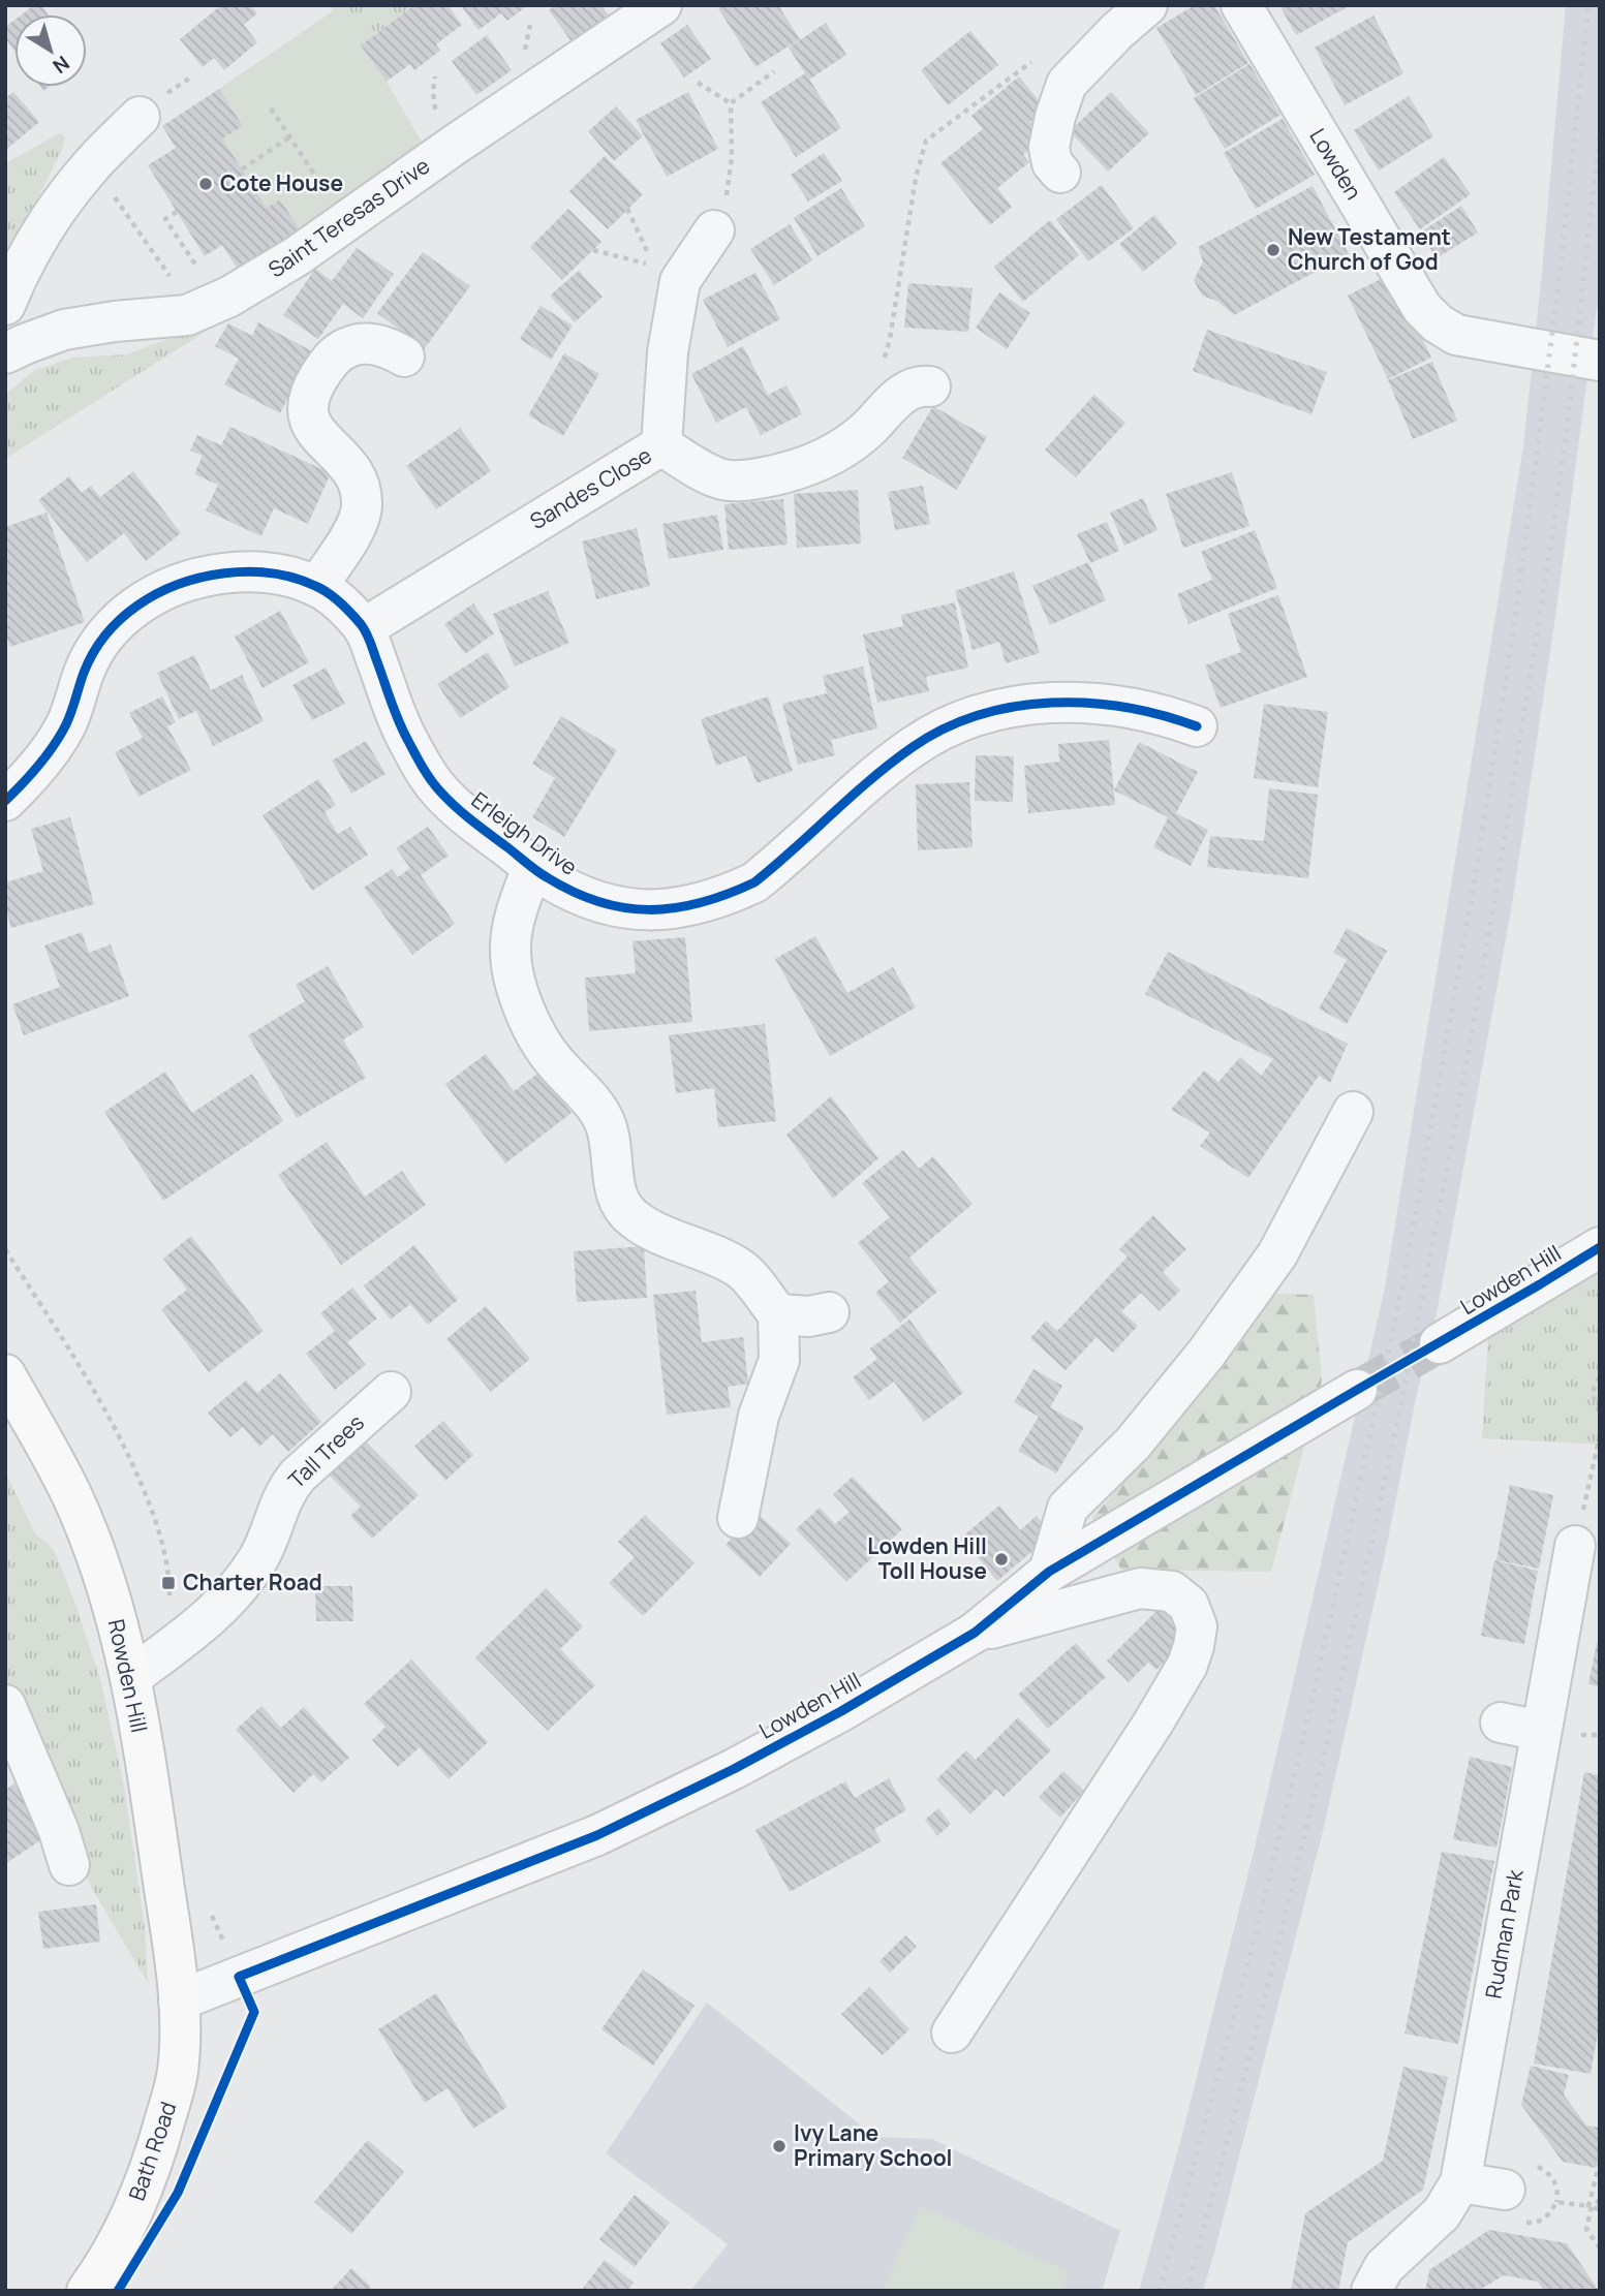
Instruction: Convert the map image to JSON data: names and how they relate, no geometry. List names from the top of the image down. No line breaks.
{"streets":{"main road":["Rowden Hill","Bath Road"],"street":["Lowden","Saint Teresas Drive","Sandes Close","Erleigh Drive","Lowden Hill","Tall Trees","Rudman Park"]},"crossings":[["Sandes Close","Erleigh Drive"],["Lowden Hill","Rowden Hill"],["Lowden Hill","Bath Road"],["Tall Trees","Rowden Hill"],["Rowden Hill","Bath Road"]],"places":{"other":["Cote House","New Testament Church of God","Lowden Hill Toll House","Ivy Lane Primary School"],"transit":["Charter Road"]},"north":"bottom right"}
